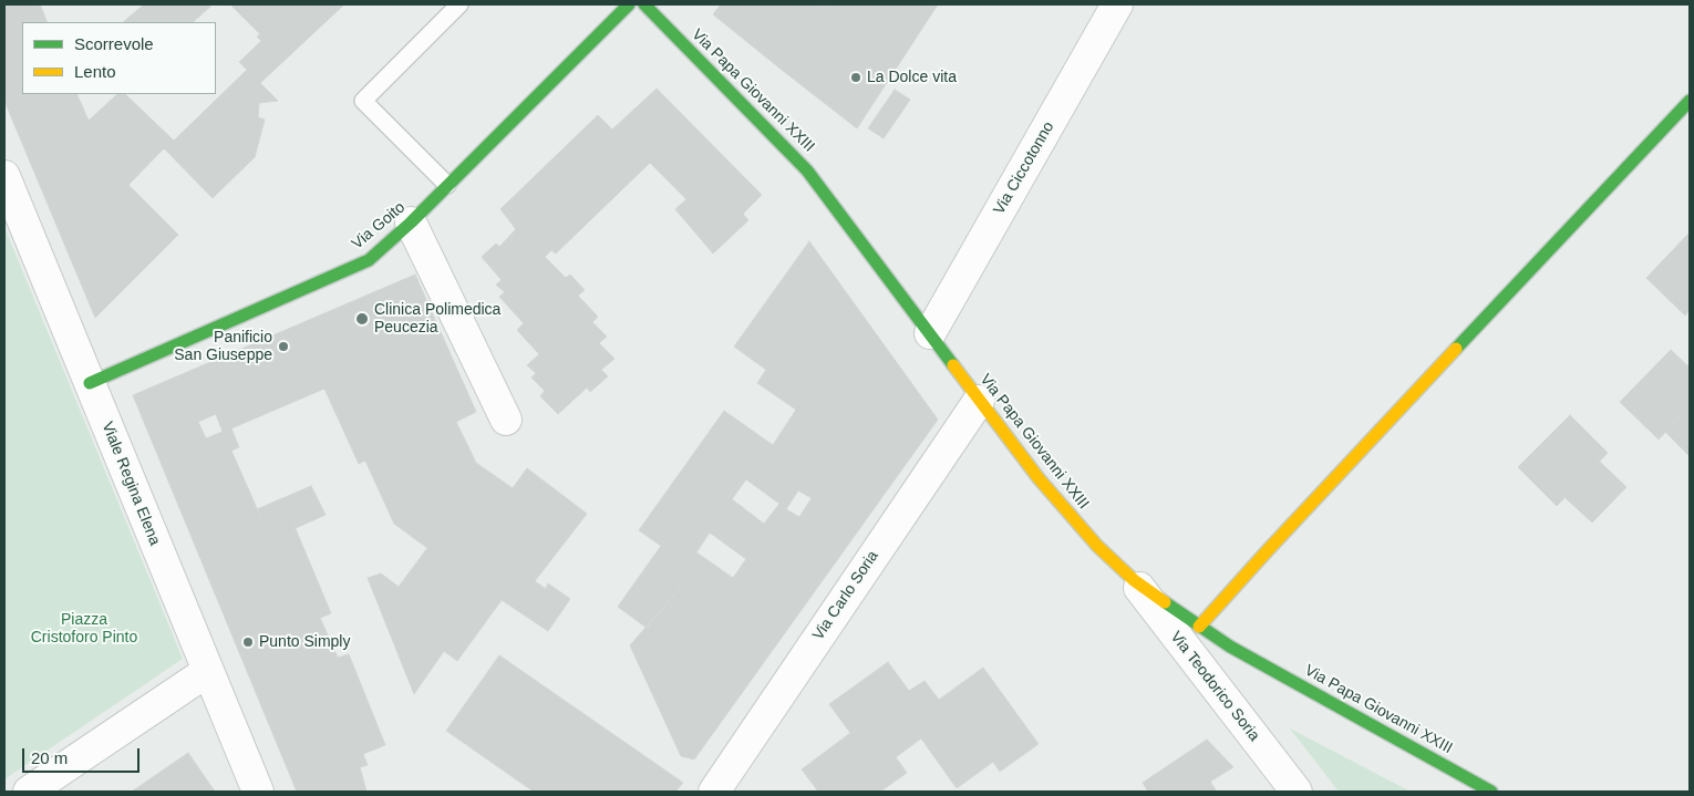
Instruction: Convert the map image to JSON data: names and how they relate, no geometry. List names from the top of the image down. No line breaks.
{"streets":{"street":["Via Papa Giovanni XXIII","Via Ciccotonno","Via Goito","Viale Regina Elena","Via Carlo Soria","Via Teodorico Soria"]},"crossings":[["Via Papa Giovanni XXIII","Via Ciccotonno"],["Via Papa Giovanni XXIII","Via Carlo Soria"],["Via Papa Giovanni XXIII","Via Teodorico Soria"],["Via Goito","Viale Regina Elena"]],"parks":["Piazza Cristoforo Pinto"],"places":["La Dolce vita","Clinica Polimedica Peucezia","Panificio San Giuseppe","Punto Simply"],"legend":["Scorrevole","Lento"],"scale_bar":"20 m"}
